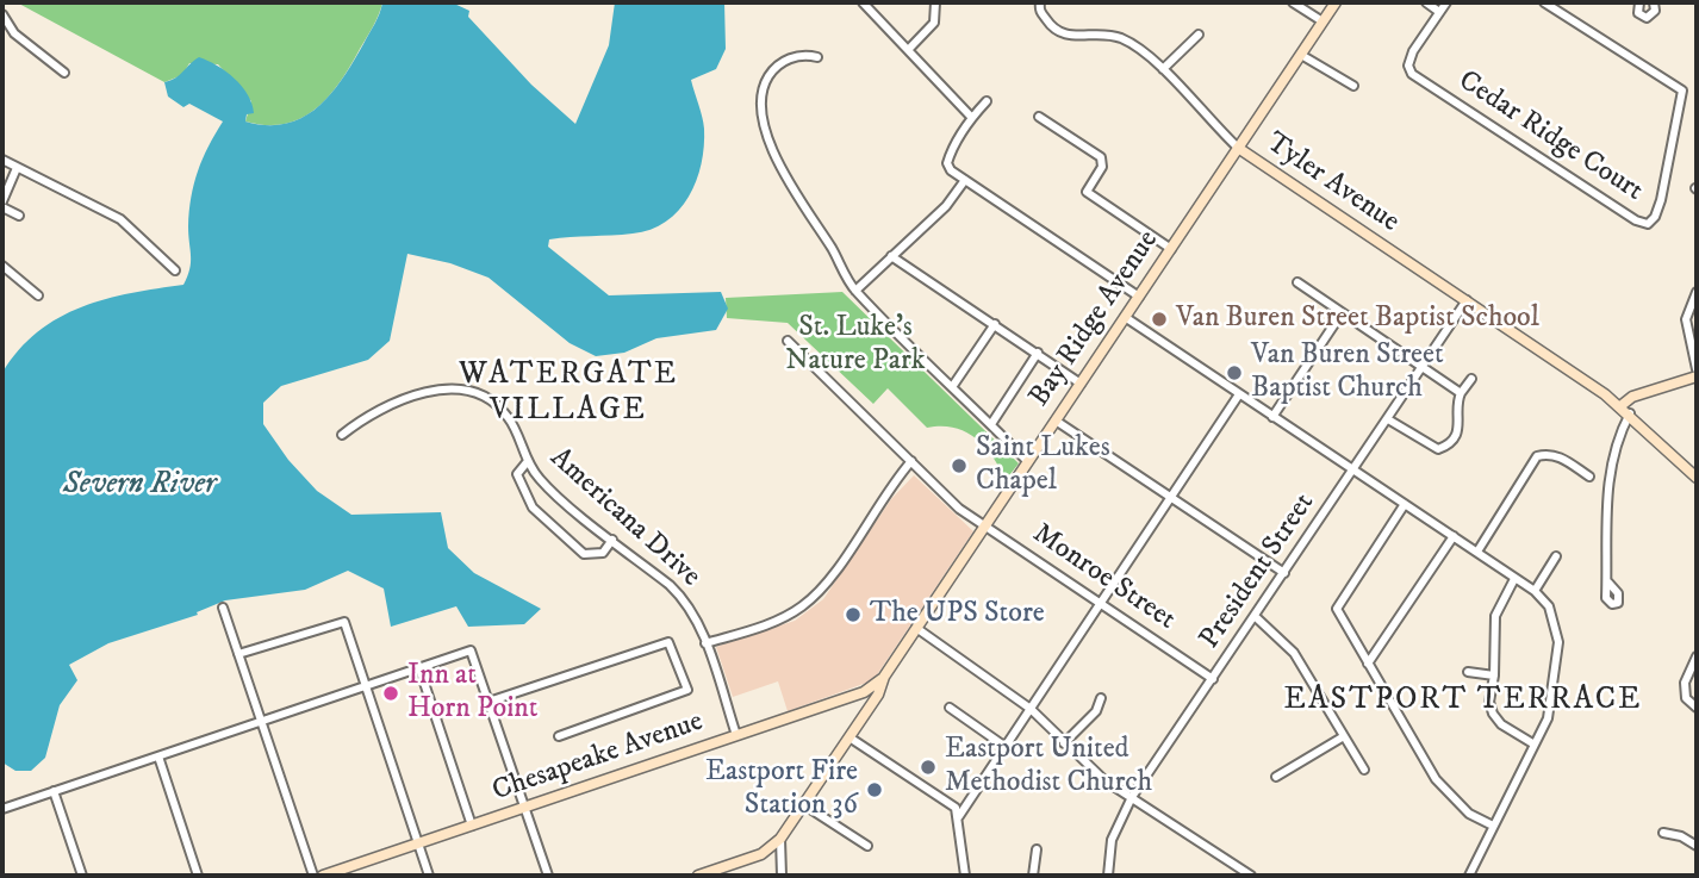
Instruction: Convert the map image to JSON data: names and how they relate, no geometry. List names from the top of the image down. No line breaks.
{"streets":{"main road":["Tyler Avenue","Bay Ridge Avenue","Chesapeake Avenue"],"street":["Cedar Ridge Court","Americana Drive","President Street","Monroe Street"]},"crossings":[["Tyler Avenue","Bay Ridge Avenue"],["Tyler Avenue","President Street"],["Bay Ridge Avenue","Monroe Street"],["Bay Ridge Avenue","Chesapeake Avenue"],["Americana Drive","Chesapeake Avenue"],["President Street","Monroe Street"]],"districts":["WATERGATE VILLAGE","EASTPORT TERRACE"],"water":["Severn River"],"parks":["St. Luke's Nature Park"],"places":["Van Buren Street Baptist School","Van Buren Street Baptist Church","Saint Lukes Chapel","The UPS Store","Inn at Horn Point","Eastport United Methodist Church","Eastport Fire Station 36"]}
